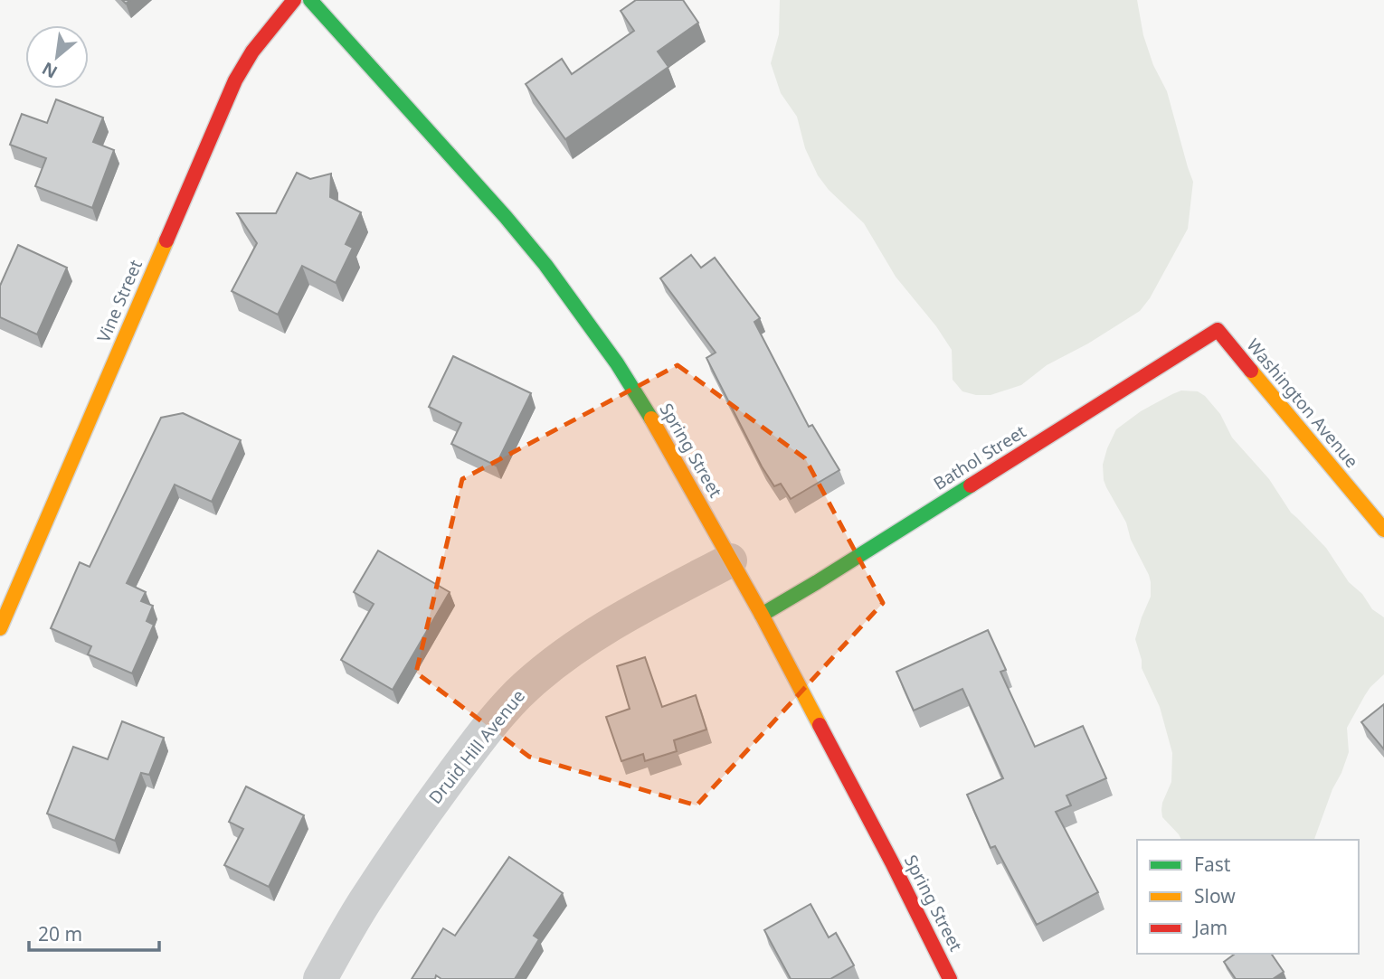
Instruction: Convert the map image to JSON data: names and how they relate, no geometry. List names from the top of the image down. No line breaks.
{"streets":{"street":["Vine Street","Washington Avenue","Spring Street","Bathol Street","Druid Hill Avenue"]},"crossings":[["Washington Avenue","Bathol Street"],["Spring Street","Bathol Street"],["Spring Street","Druid Hill Avenue"]],"legend":["Fast","Slow","Jam"],"scale_bar":"20 m","north":"bottom left"}
